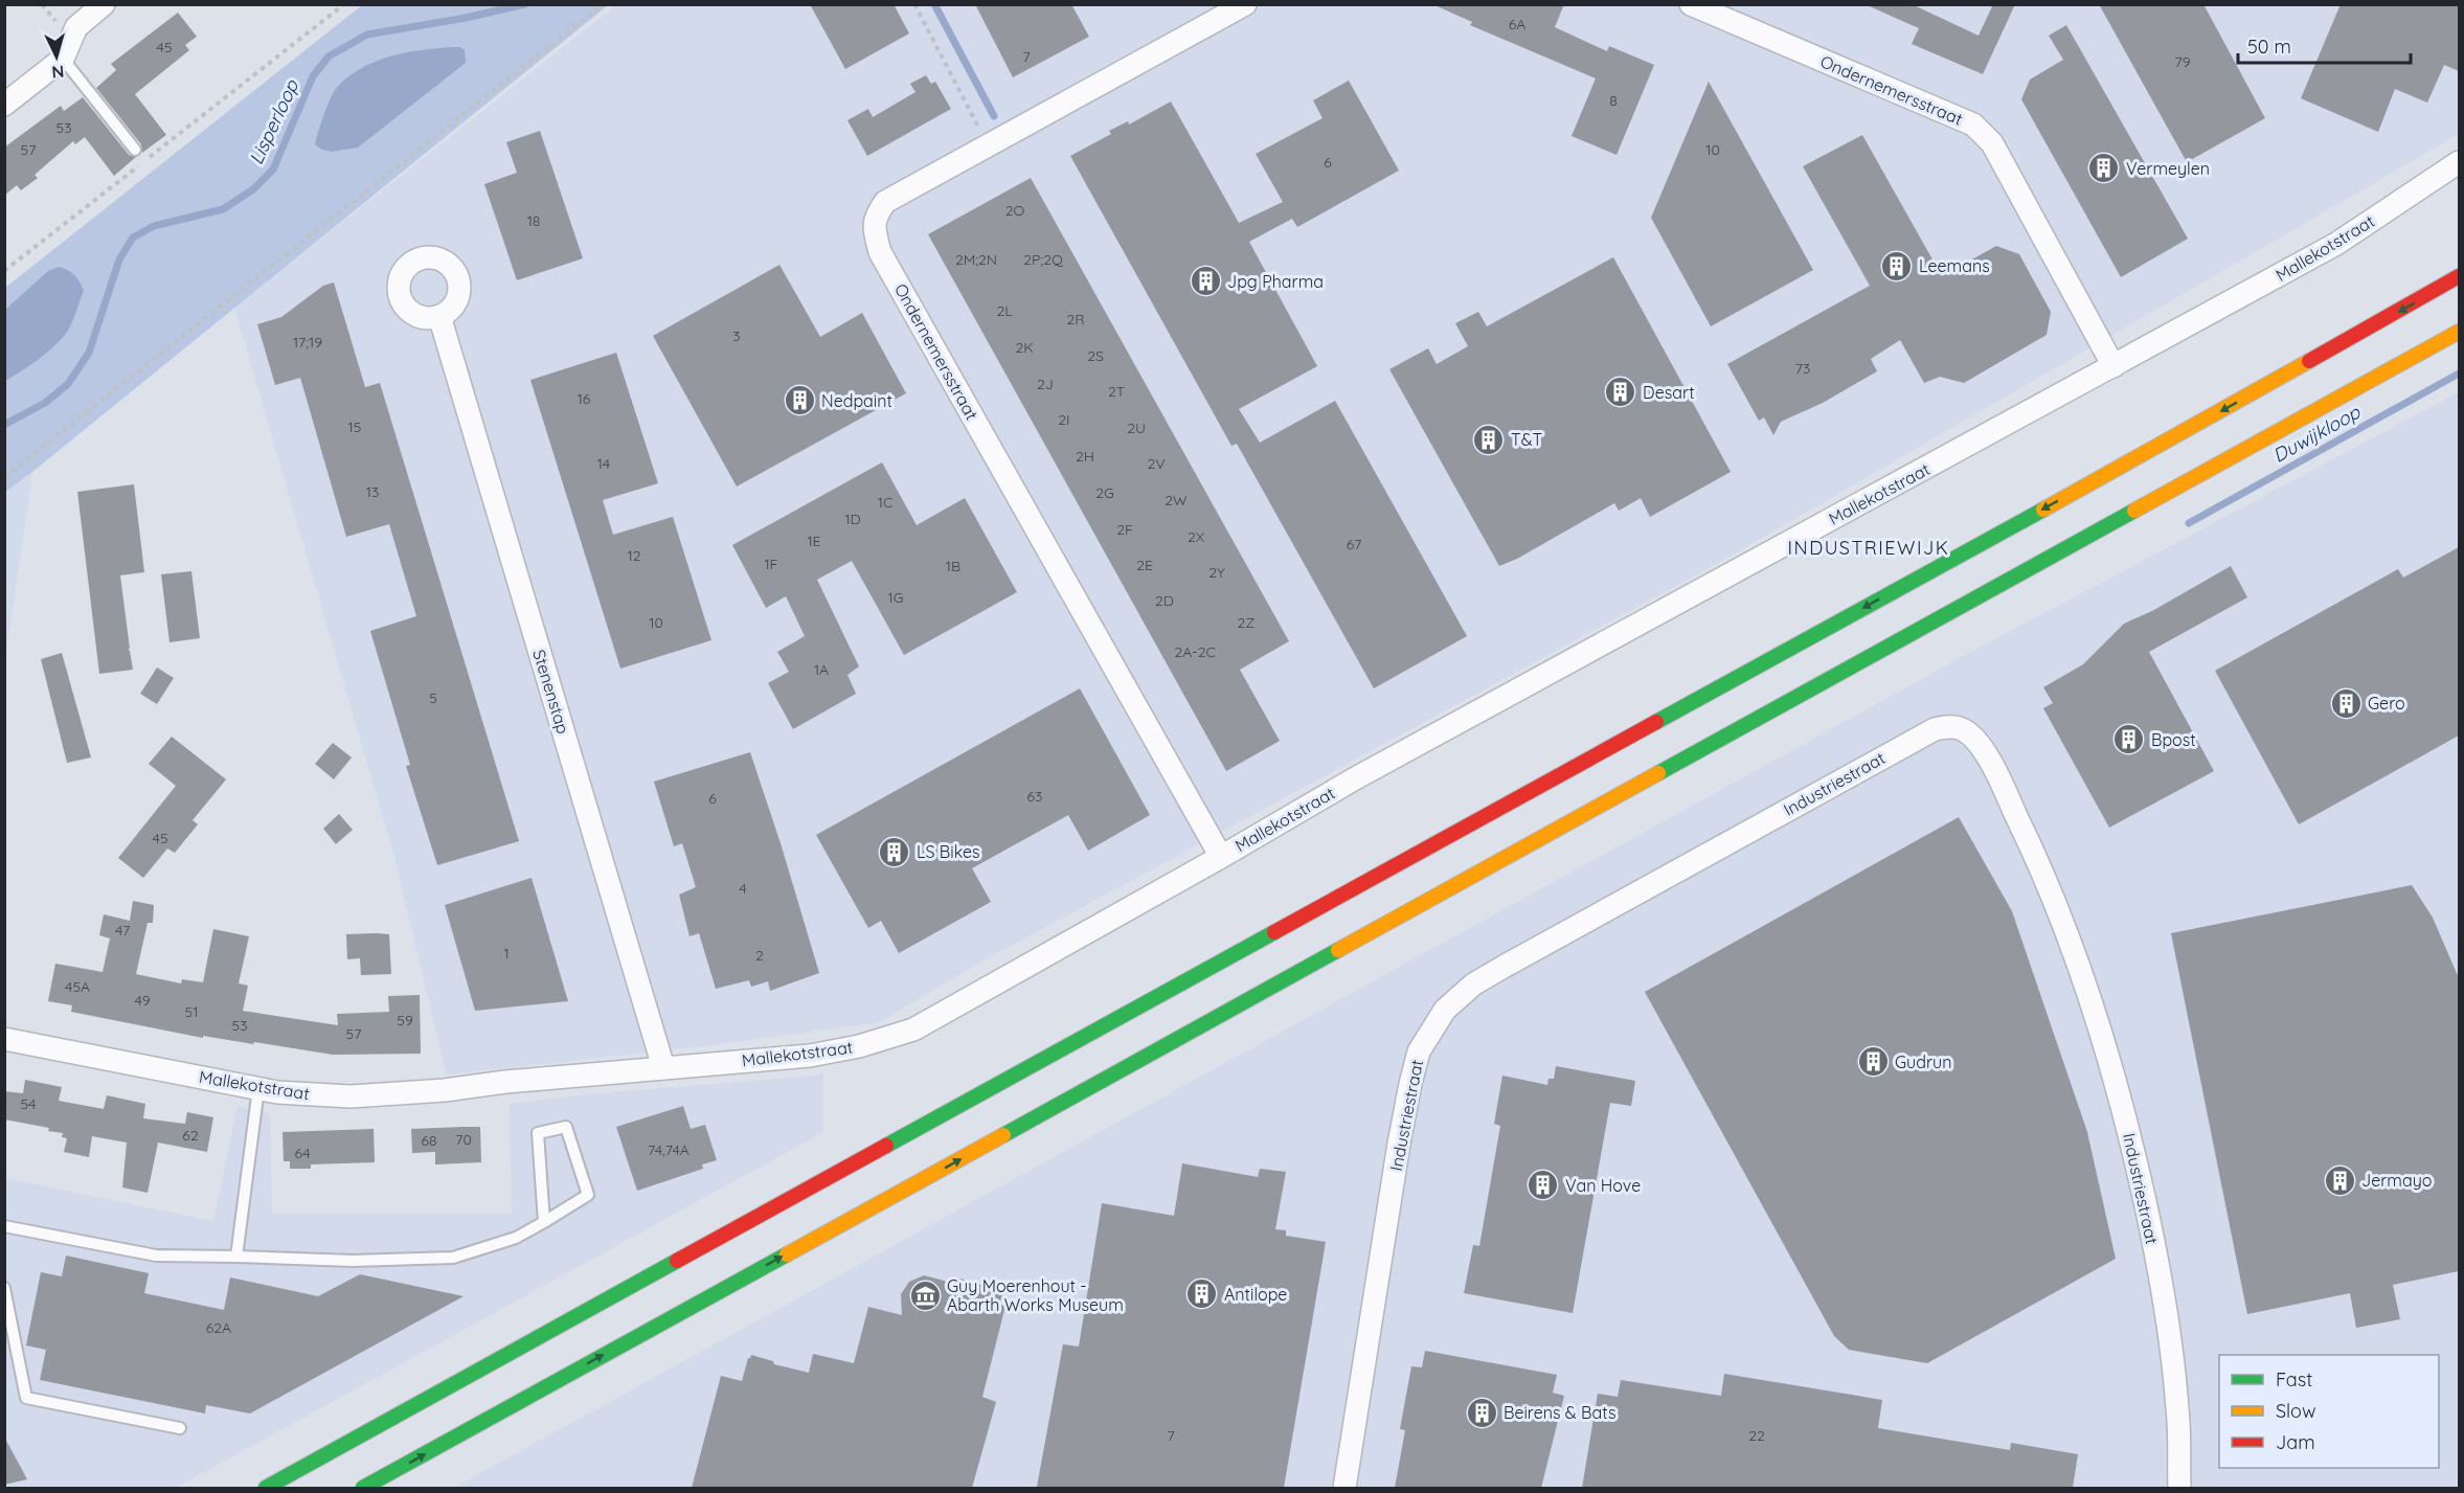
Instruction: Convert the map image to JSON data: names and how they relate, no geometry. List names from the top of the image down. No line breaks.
{"streets":{"street":["Ondernemersstraat","Mallekotstraat","Stenenstap","Industriestraat"]},"crossings":[["Ondernemersstraat","Mallekotstraat"],["Mallekotstraat","Stenenstap"]],"districts":["INDUSTRIEWIJK"],"water":["Lisperloop","Duwijkloop"],"places":{"building":["Vermeylen","Leemans","Jpg Pharma","Desart","Nedpaint","T&T","Gero","Bpost","LS Bikes","Gudrun","Jermayo","Van Hove","Antilope","Beirens & Bats"],"museum":["Guy Moerenhout - Abarth Works Museum"]},"house_numbers":["6A","45","7","79","8","53","57","10","6","2O","18","2M;2N","2P;2Q","2L","2R","3","17;19","2K","2S","73","2J","2T","16","2I","15","2U","2H","14","2V","13","2G","2W","1C","1D","2F","2X","1E","67","12","1F","2E","1B","2Y","1G","2D","10","2Z","2A-2C","1A","5","63","6","45","4","47","1","2","45A","49","51","59","53","57","54","62","70","68","74,74A","64","62A","7","22"],"legend":["Fast","Slow","Jam"],"scale_bar":"50 m","north":"bottom"}
